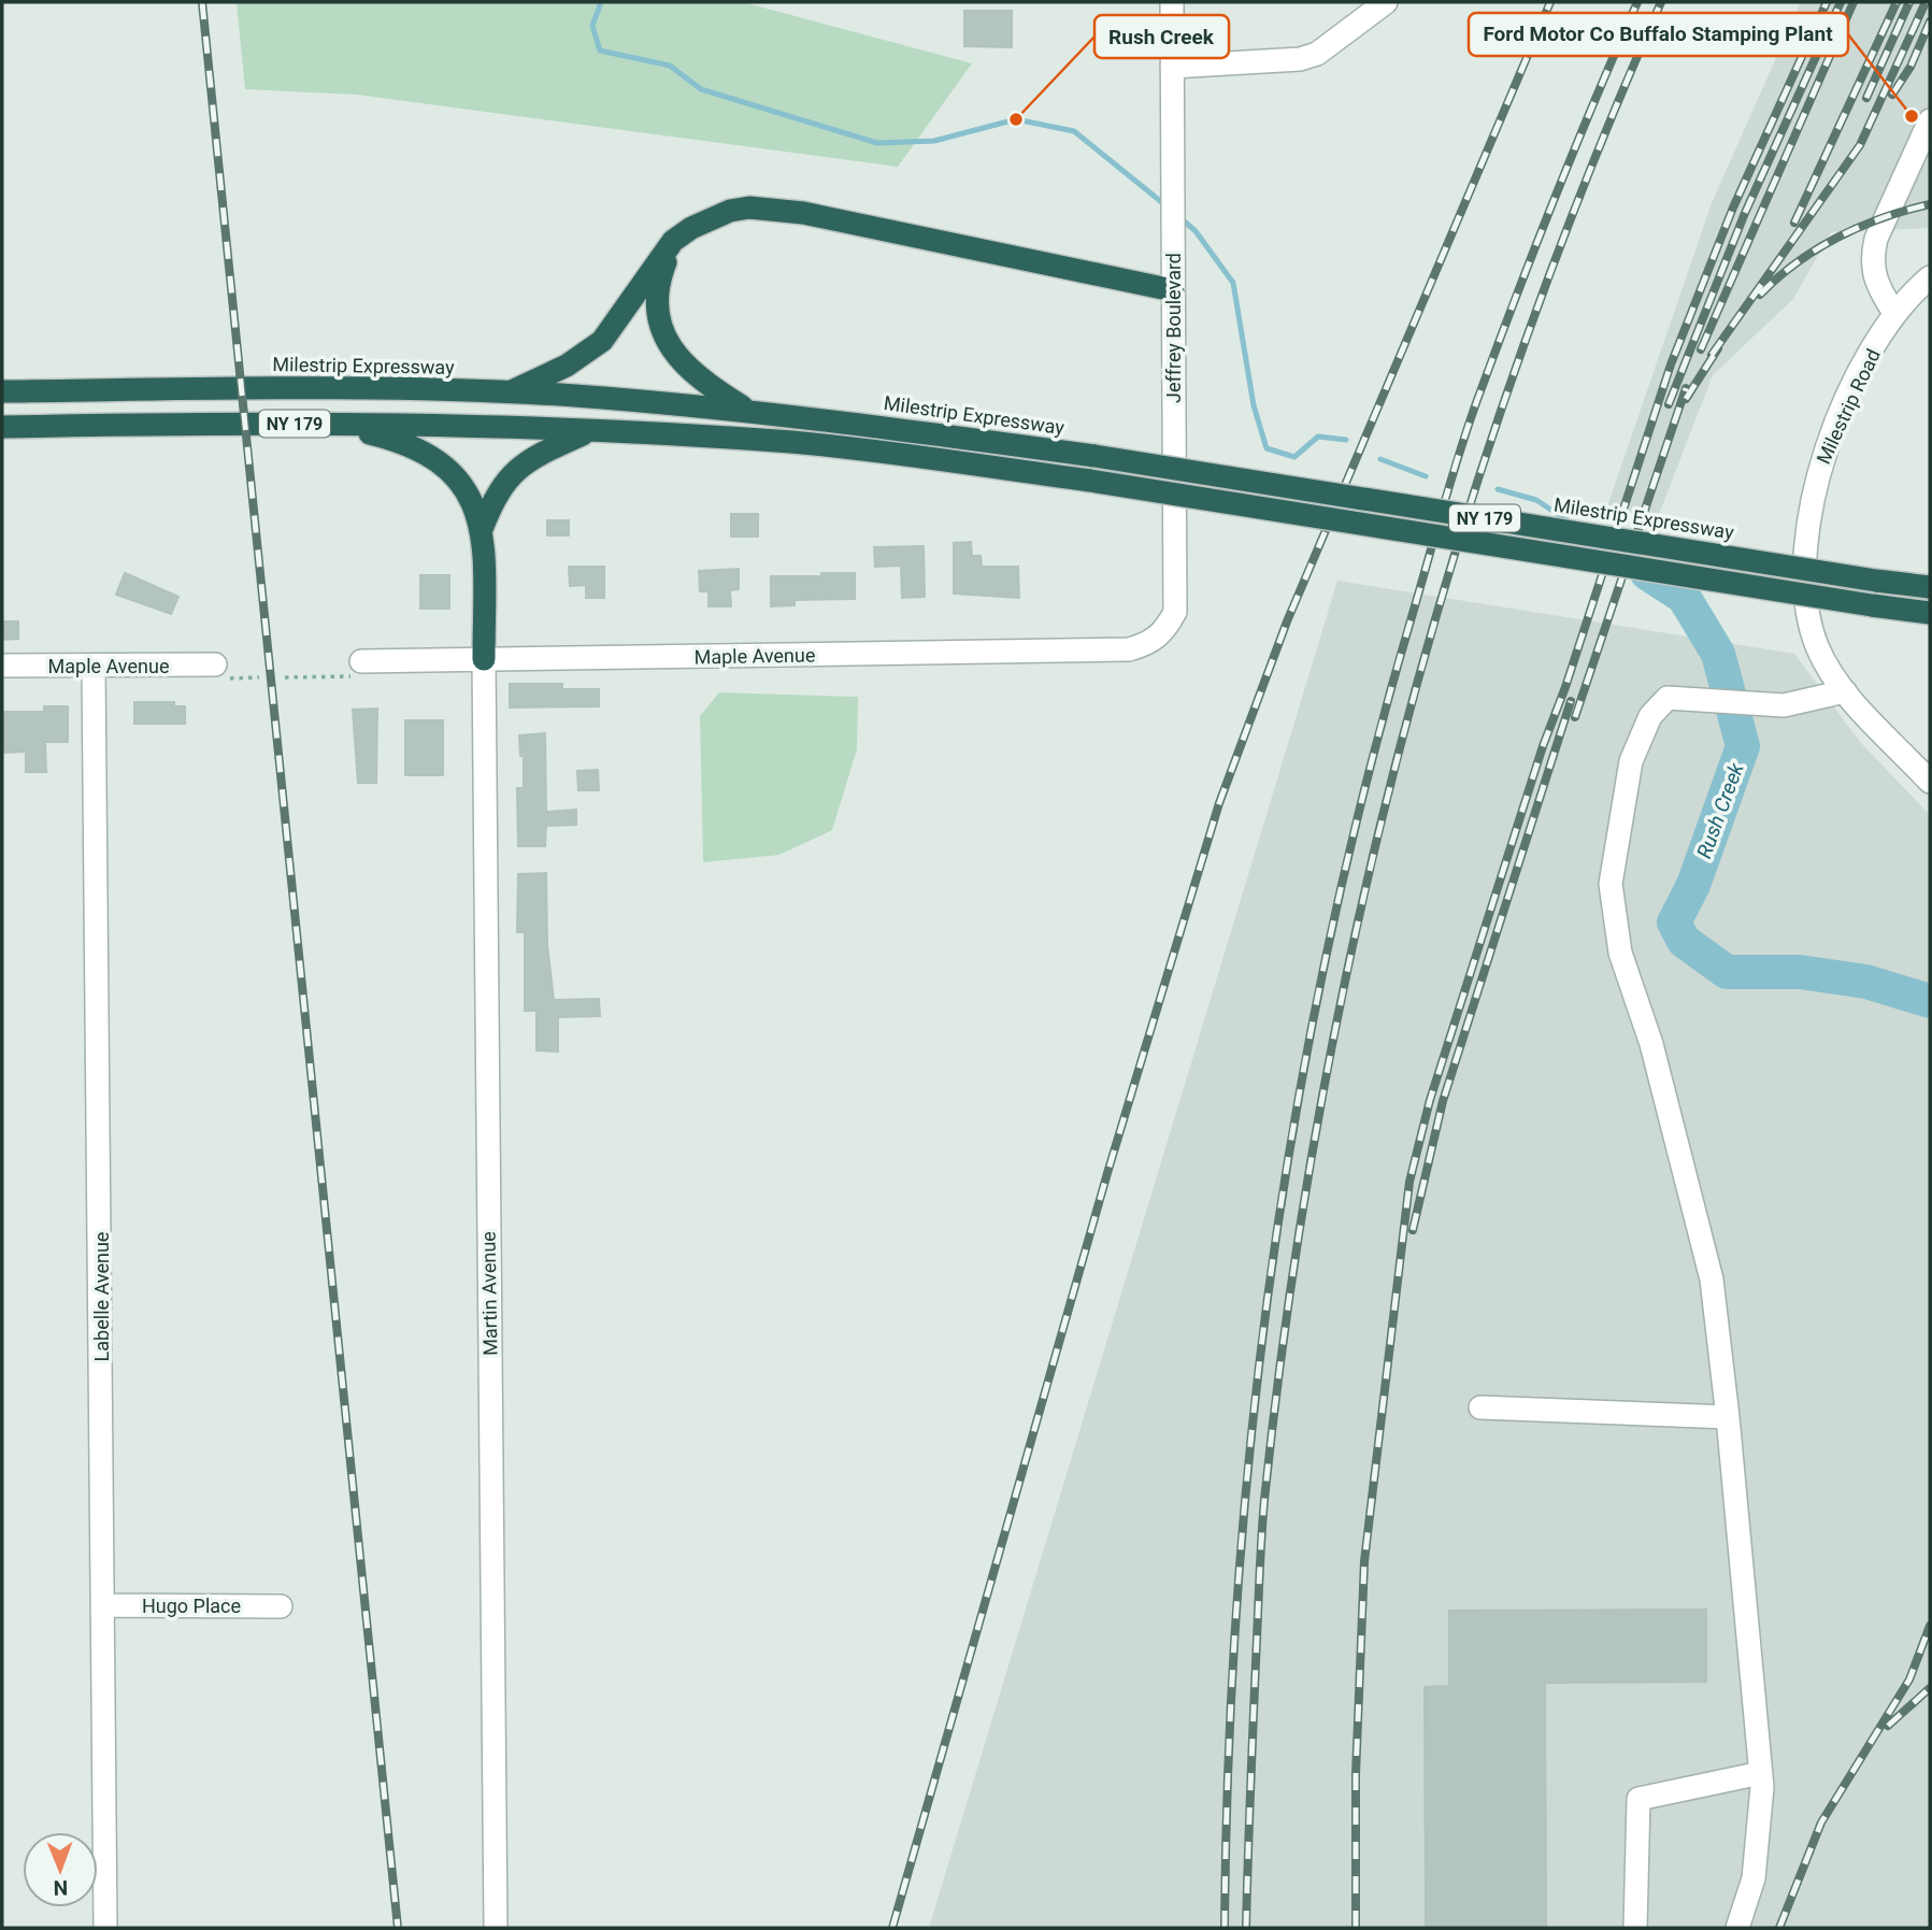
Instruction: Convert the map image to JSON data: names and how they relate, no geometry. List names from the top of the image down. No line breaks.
{"streets":{"highway":["Milestrip Expressway","NY 179"],"street":["Jeffrey Boulevard","Milestrip Road","Maple Avenue","Martin Avenue","Labelle Avenue","Hugo Place"]},"crossings":[["Jeffrey Boulevard","Maple Avenue"],["Maple Avenue","Martin Avenue"],["Maple Avenue","Labelle Avenue"],["Labelle Avenue","Hugo Place"]],"water":["Rush Creek"],"places":["Ford Motor Co Buffalo Stamping Plant","Rush Creek"],"north":"bottom"}
